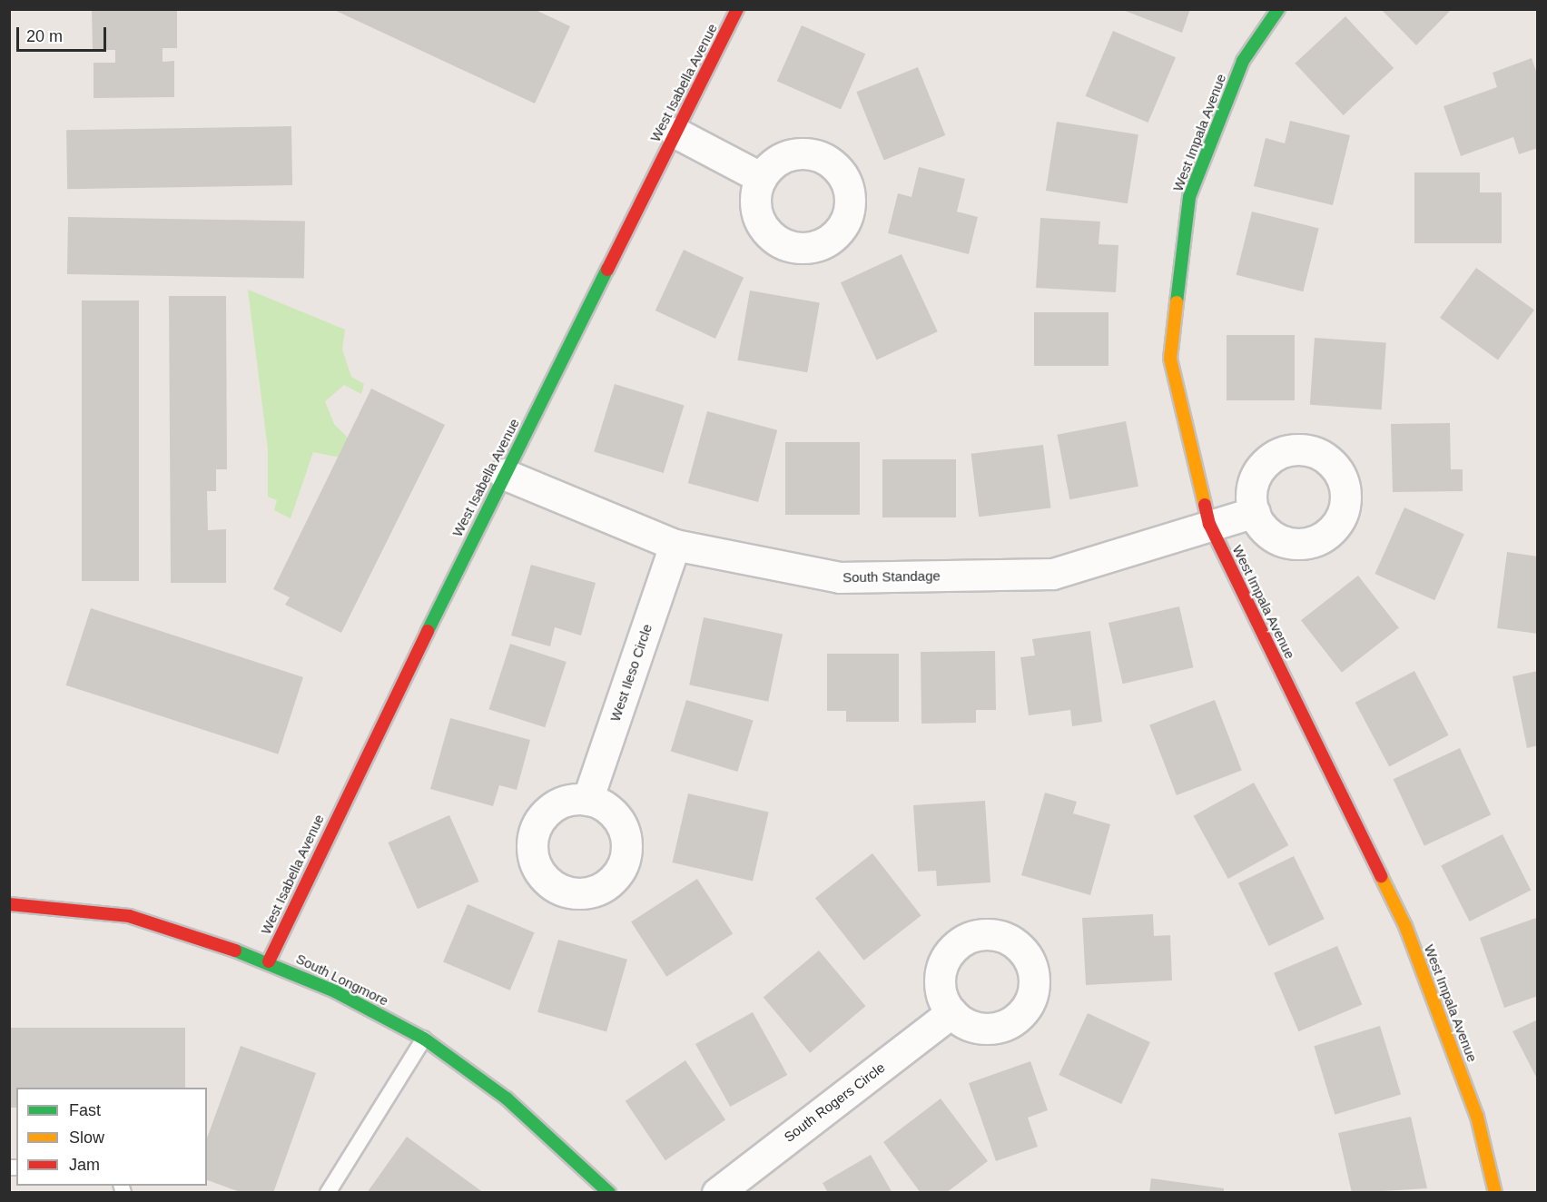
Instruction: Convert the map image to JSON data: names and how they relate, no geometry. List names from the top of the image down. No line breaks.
{"streets":{"street":["West Isabella Avenue","West Impala Avenue","South Standage","West Ileso Circle","South Longmore","South Rogers Circle"]},"crossings":[["West Isabella Avenue","South Standage"],["West Isabella Avenue","South Longmore"],["West Impala Avenue","South Standage"],["South Standage","West Ileso Circle"]],"legend":["Fast","Slow","Jam"],"scale_bar":"20 m"}
